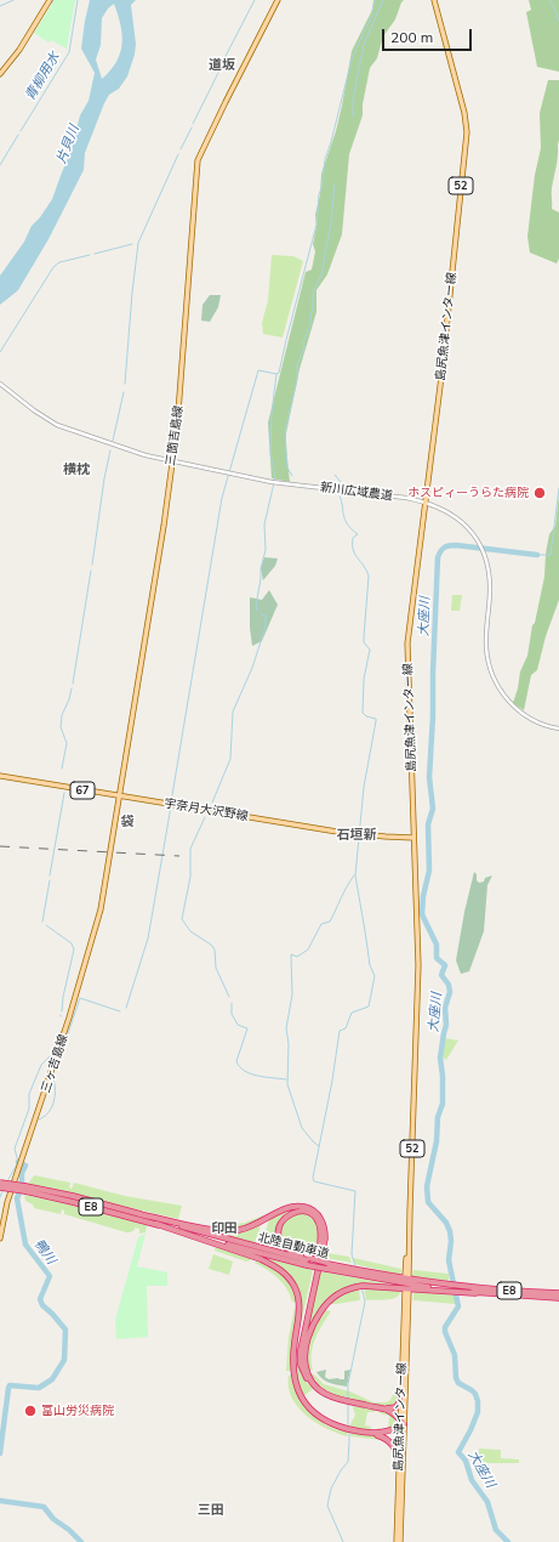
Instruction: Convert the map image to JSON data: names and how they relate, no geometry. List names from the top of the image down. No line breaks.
{"streets":{"highway":["E8","北陸自動車道"],"main road":["52","島尻魚津インター線","三箇吉島線","67","宇奈月大沢野線","三ヶ吉島線"],"street":["新川広域農道"]},"crossings":[["島尻魚津インター線","新川広域農道"],["島尻魚津インター線","宇奈月大沢野線"],["三箇吉島線","新川広域農道"],["三箇吉島線","宇奈月大沢野線"],["三箇吉島線","三ヶ吉島線"]],"districts":["道坂","横枕","袋","石垣新","印田","三田"],"water":["青柳用水","片貝川","大座川","鴨川"],"places":["ホスピィーうらた病院","富山労災病院"],"scale_bar":"200 m"}
